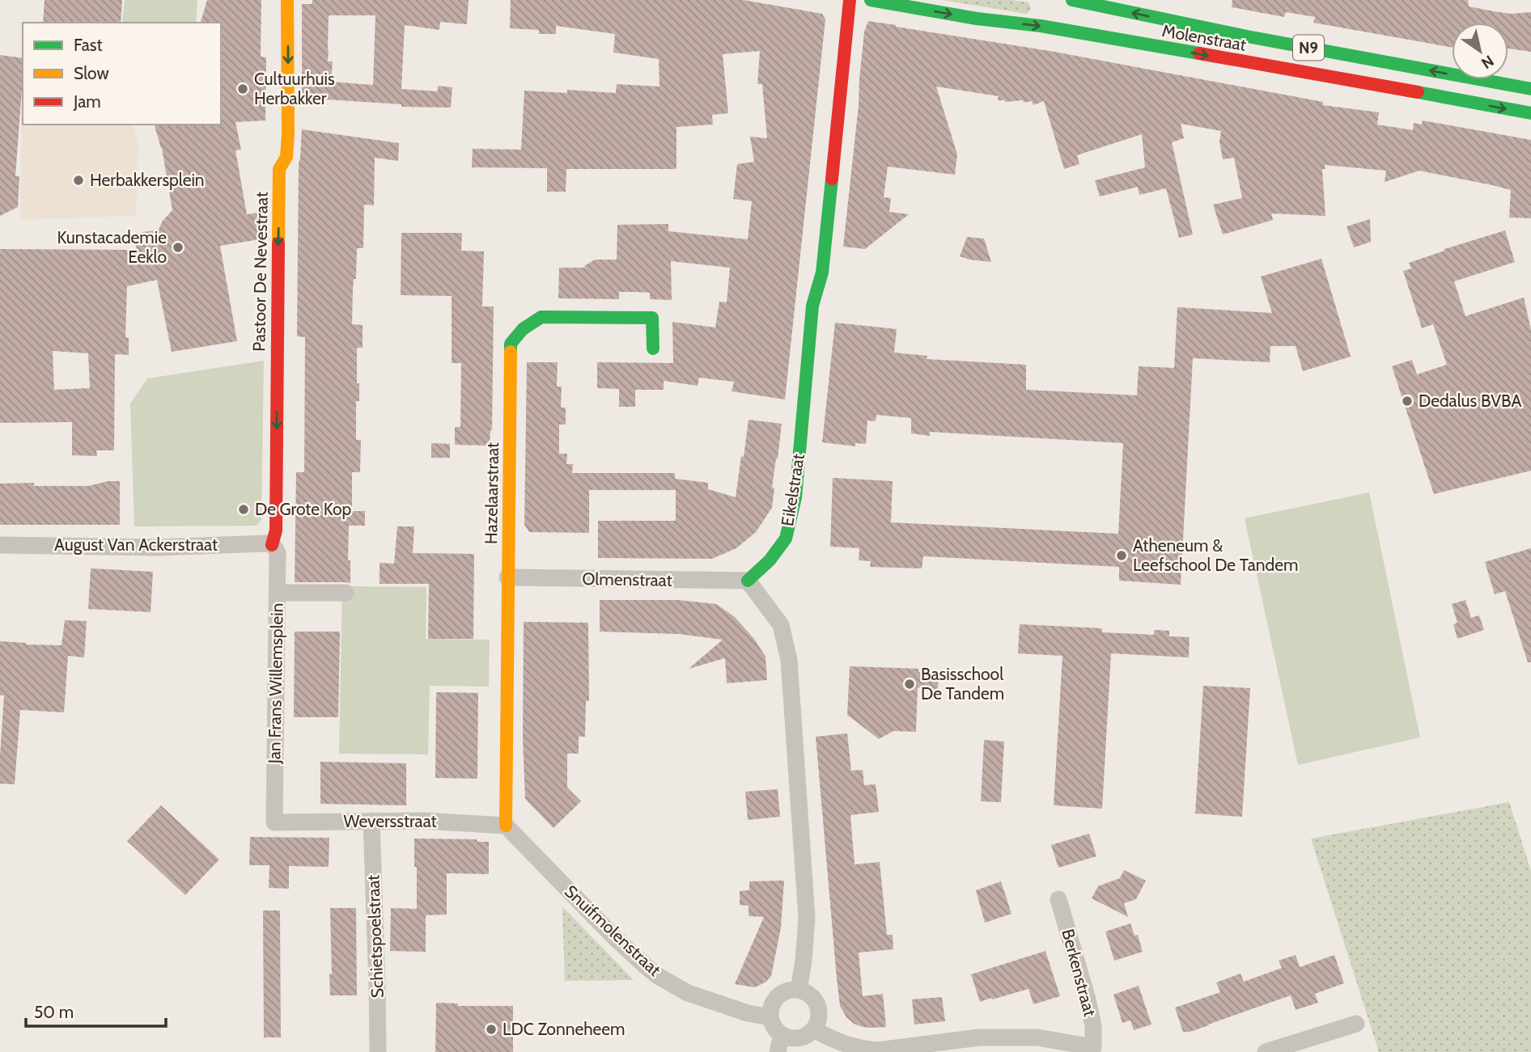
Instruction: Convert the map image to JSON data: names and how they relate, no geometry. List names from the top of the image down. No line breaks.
{"streets":{"street":["Molenstraat","N9","Pastoor De Nevestraat","Eikelstraat","Hazelaarstraat","August Van Ackerstraat","Olmenstraat","Jan Frans Willemsplein","Weversstraat","Snuifmolenstraat","Schietspoelstraat","Berkenstraat"]},"crossings":[["Pastoor De Nevestraat","August Van Ackerstraat"],["Pastoor De Nevestraat","Jan Frans Willemsplein"],["Eikelstraat","Olmenstraat"],["Hazelaarstraat","Olmenstraat"],["Hazelaarstraat","Weversstraat"],["Hazelaarstraat","Snuifmolenstraat"],["August Van Ackerstraat","Jan Frans Willemsplein"],["Jan Frans Willemsplein","Weversstraat"],["Weversstraat","Snuifmolenstraat"],["Weversstraat","Schietspoelstraat"],["Snuifmolenstraat","Berkenstraat"]],"one_way":["Pastoor De Nevestraat"],"places":["Cultuurhuis Herbakker","Herbakkersplein","Kunstacademie Eeklo","Dedalus BVBA","De Grote Kop","Atheneum & Leefschool De Tandem","Basisschool De Tandem","LDC Zonneheem"],"legend":["Fast","Slow","Jam"],"scale_bar":"50 m","north":"bottom right"}
